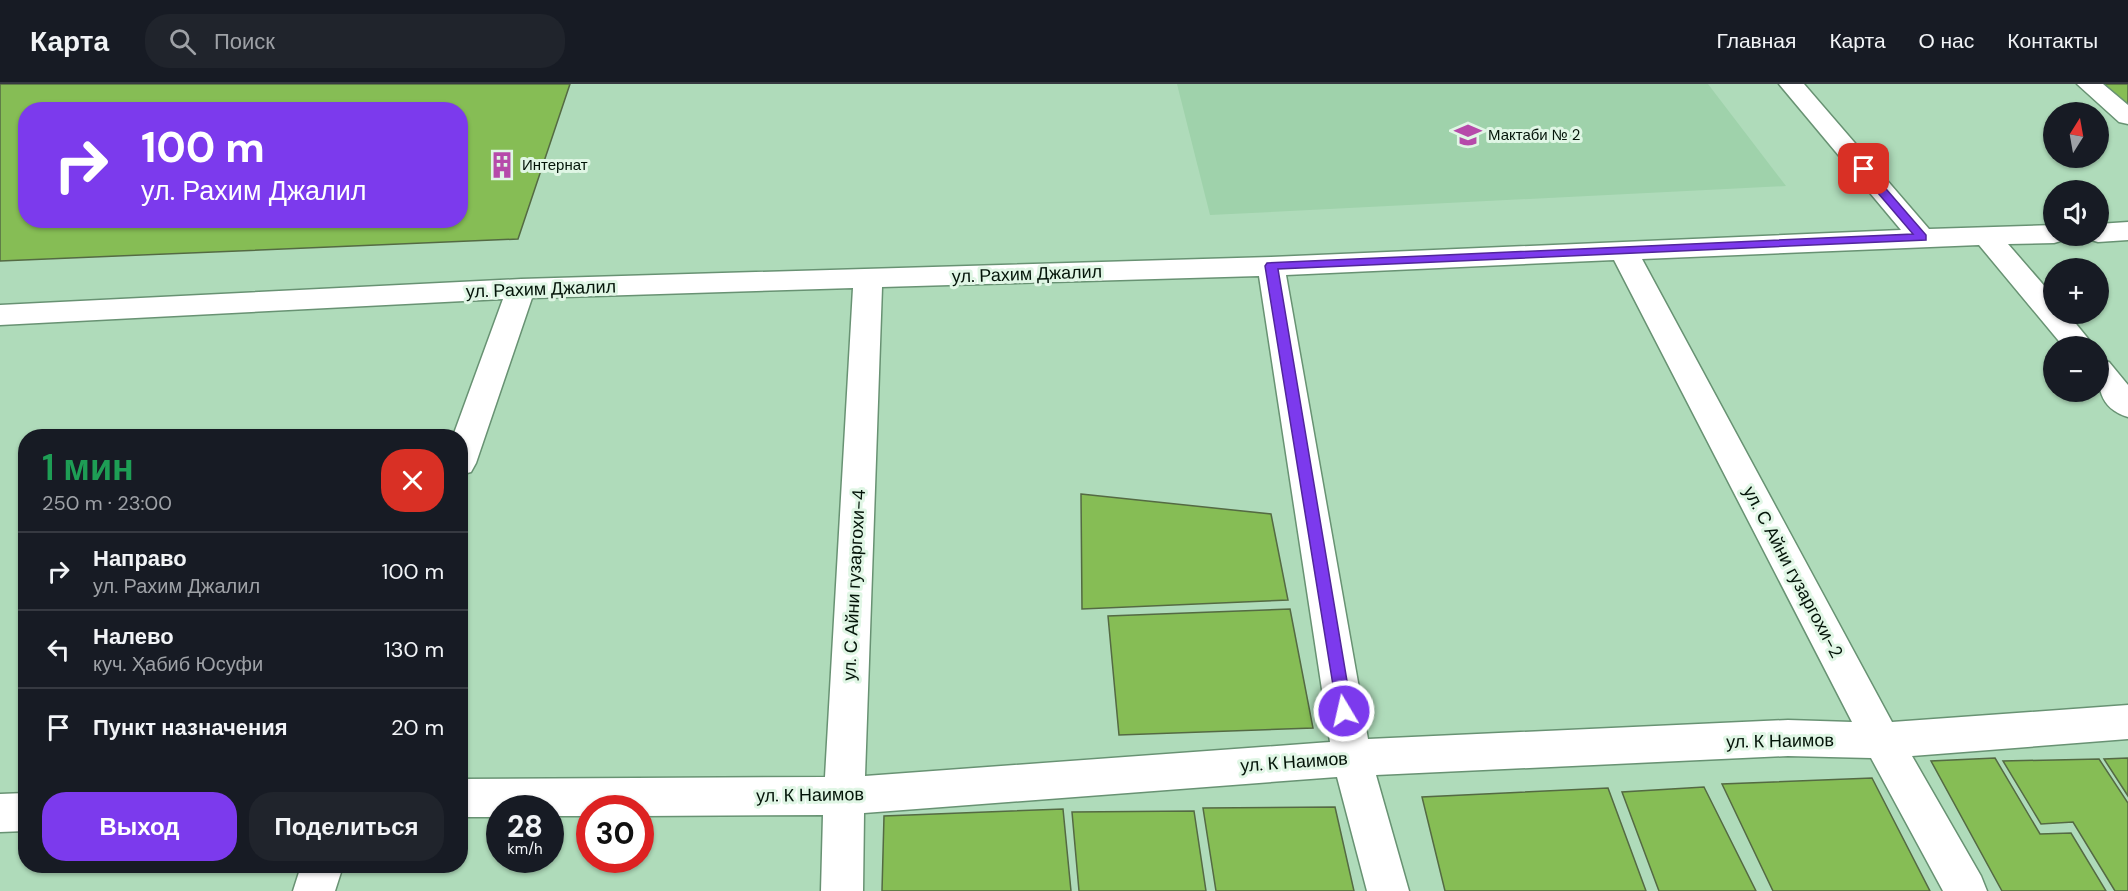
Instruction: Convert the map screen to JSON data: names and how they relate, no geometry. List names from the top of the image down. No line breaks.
{"streets":{"street":["ул. Рахим Джалил","ул. С Айни гузаргохи-2","ул. С Айни гузаргохи-4","ул. К Наимов"]},"crossings":[["ул. Рахим Джалил","ул. С Айни гузаргохи-2"],["ул. Рахим Джалил","ул. С Айни гузаргохи-4"],["ул. С Айни гузаргохи-2","ул. К Наимов"],["ул. С Айни гузаргохи-4","ул. К Наимов"]],"places":{"school or university":["Мактаби № 2"],"building":["Интернат"]},"north":"top","page":{"header":"Карта","search":"Поиск","nav":["Главная","Карта","О нас","Контакты"],"map_buttons":["+","−"],"turn":["100 m","ул. Рахим Джалил"],"heading":["1 мин","250 m · 23:00"],"list":[{"name":"Направо","note":"ул. Рахим Джалил","value":"100 m"},{"name":"Налево","note":"куч. Ҳабиб Юсуфи","value":"130 m"},{"name":"Пункт назначения","value":"20 m"}],"buttons":["Выход","Поделиться"],"speed":"28 km/h","limit":"30"}}
